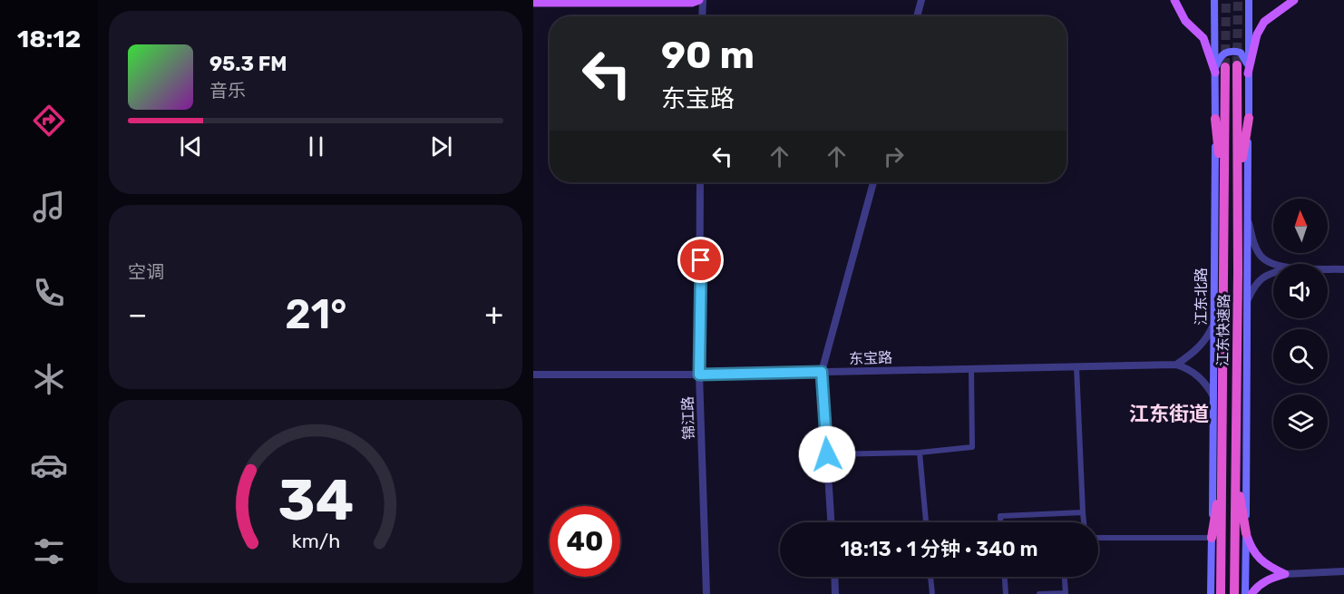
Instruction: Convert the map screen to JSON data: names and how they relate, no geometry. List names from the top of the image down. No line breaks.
{"streets":{"highway":["江东快速路"],"main road":["江东北路"],"street":["东宝路","锦江路"]},"crossings":[["江东北路","江东快速路"],["东宝路","锦江路"]],"districts":["江东街道"],"north":"top","page":{"tabs":"18:12","turn":["90 m","东宝路"],"song":["95.3 FM","音乐"],"tile":"空调","heat":["−","21°","+"],"limit":"40","trip":"18:13 · 1 分钟 · 340 m","gauge":["34","km/h"]}}
